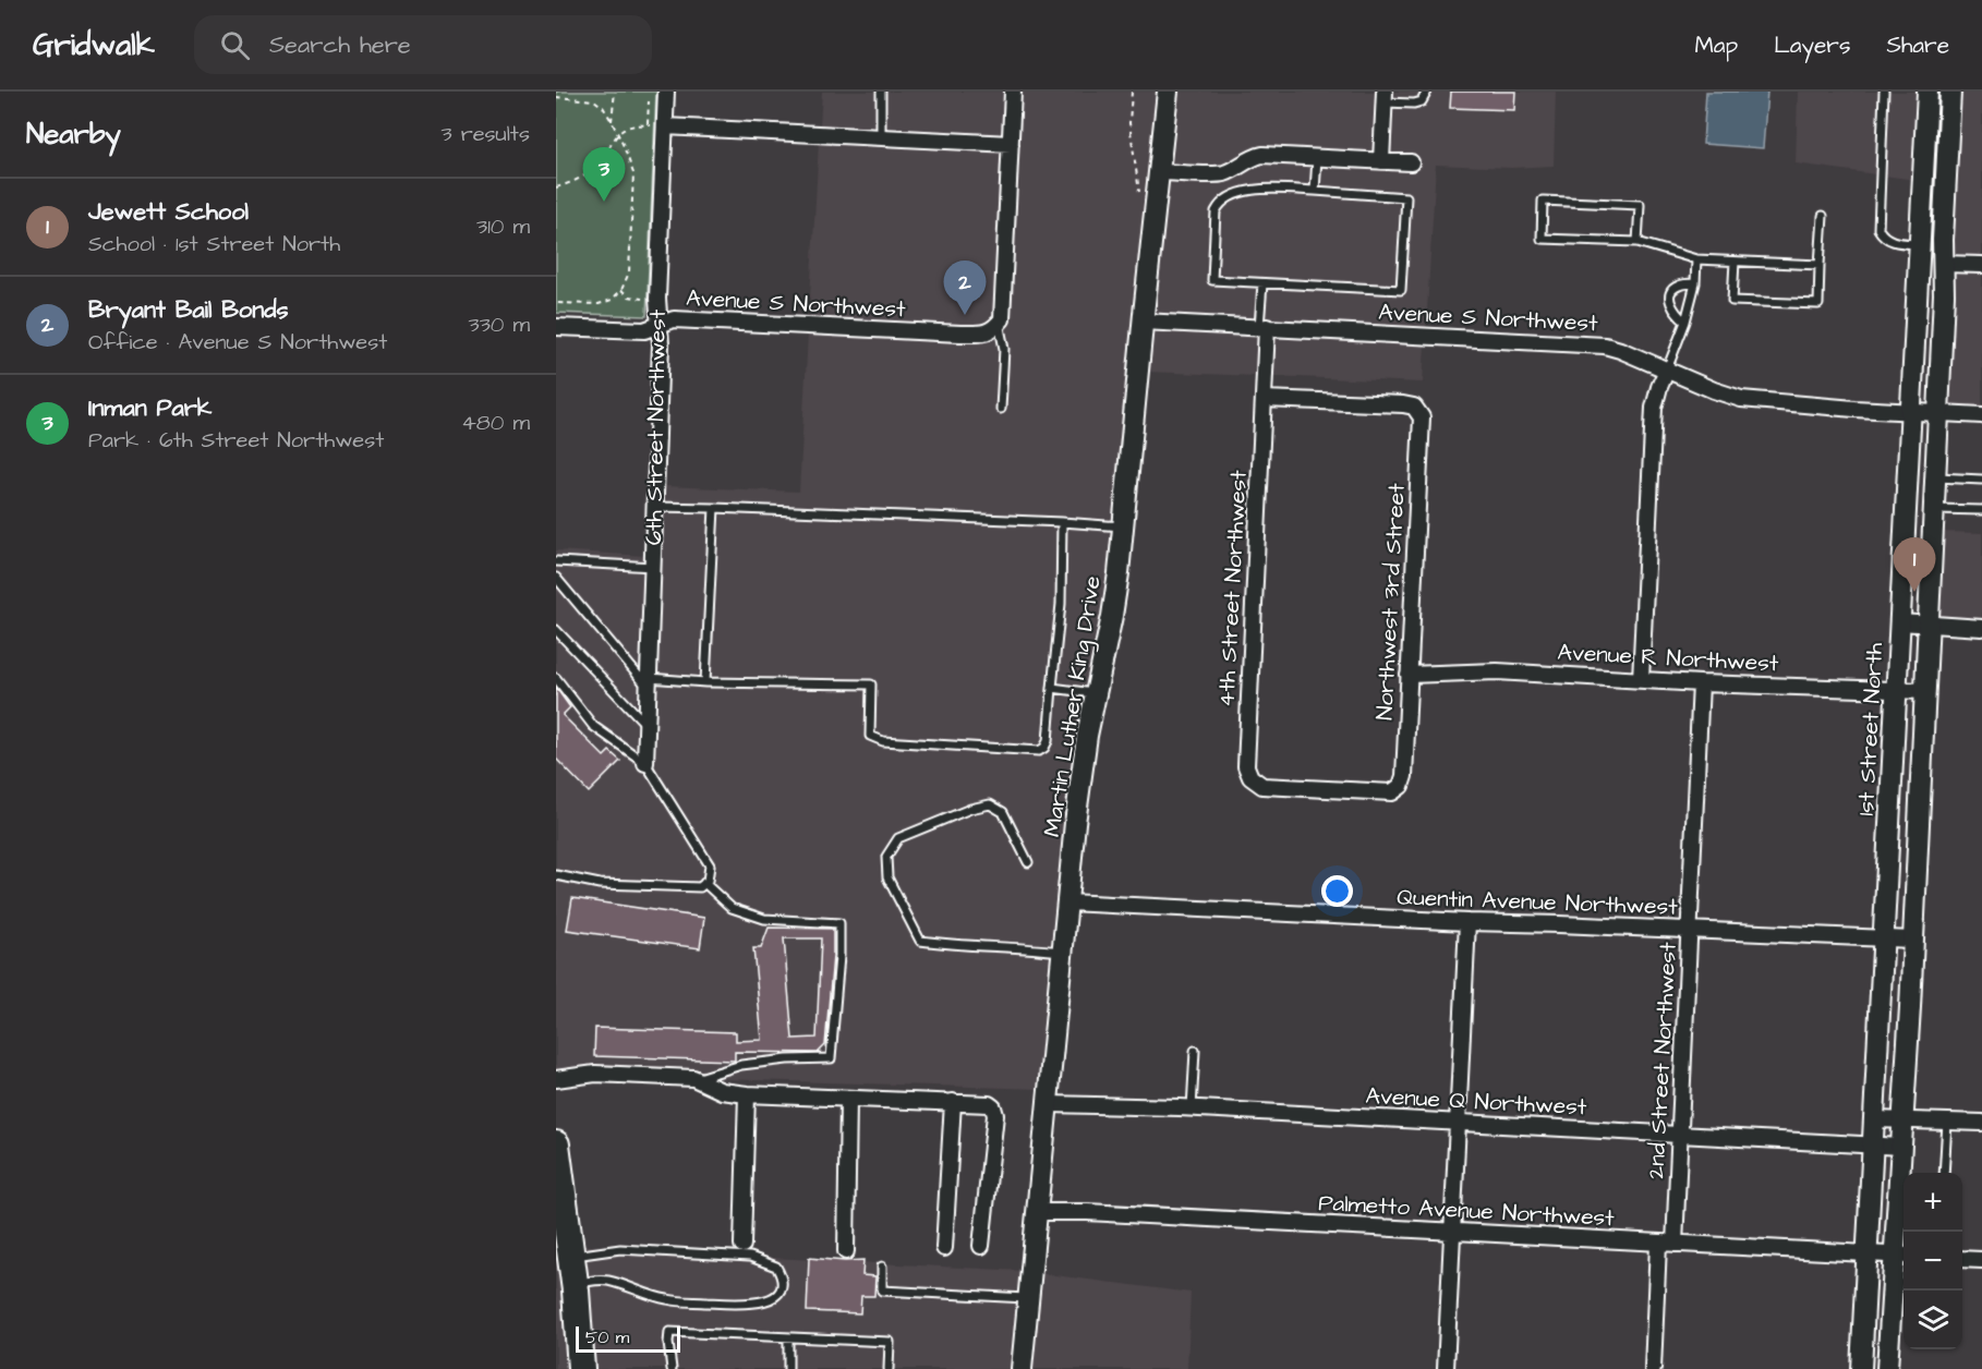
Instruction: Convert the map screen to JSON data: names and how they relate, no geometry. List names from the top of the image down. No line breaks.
{"streets":{"main road":["Martin Luther King Drive","1st Street North"],"street":["Avenue S Northwest","6th Street Northwest","4th Street Northwest","Northwest 3rd Street","Avenue R Northwest","Quentin Avenue Northwest","2nd Street Northwest","Avenue Q Northwest","Palmetto Avenue Northwest"]},"crossings":[["Avenue S Northwest","6th Street Northwest"],["Avenue S Northwest","4th Street Northwest"],["Avenue S Northwest","Martin Luther King Drive"],["Avenue S Northwest","1st Street North"],["4th Street Northwest","Northwest 3rd Street"],["Northwest 3rd Street","Avenue R Northwest"],["Avenue R Northwest","1st Street North"],["Avenue R Northwest","2nd Street Northwest"],["Martin Luther King Drive","Quentin Avenue Northwest"],["Martin Luther King Drive","Avenue Q Northwest"],["Martin Luther King Drive","Palmetto Avenue Northwest"],["1st Street North","Quentin Avenue Northwest"],["1st Street North","Avenue Q Northwest"],["1st Street North","Palmetto Avenue Northwest"],["Quentin Avenue Northwest","2nd Street Northwest"],["2nd Street Northwest","Avenue Q Northwest"],["2nd Street Northwest","Palmetto Avenue Northwest"]],"scale_bar":"50 m","page":{"header":"Gridwalk","search":"Search here","nav":["Map","Layers","Share"],"heading":["Nearby","3 results"],"pins":["3","2","1"],"list":[{"mark":"1","name":"Jewett School","note":"School · 1st Street North","value":"310 m"},{"mark":"2","name":"Bryant Bail Bonds","note":"Office · Avenue S Northwest","value":"330 m"},{"mark":"3","name":"Inman Park","note":"Park · 6th Street Northwest","value":"480 m"}],"map_buttons":["+","−"],"scale":"50 m"}}
